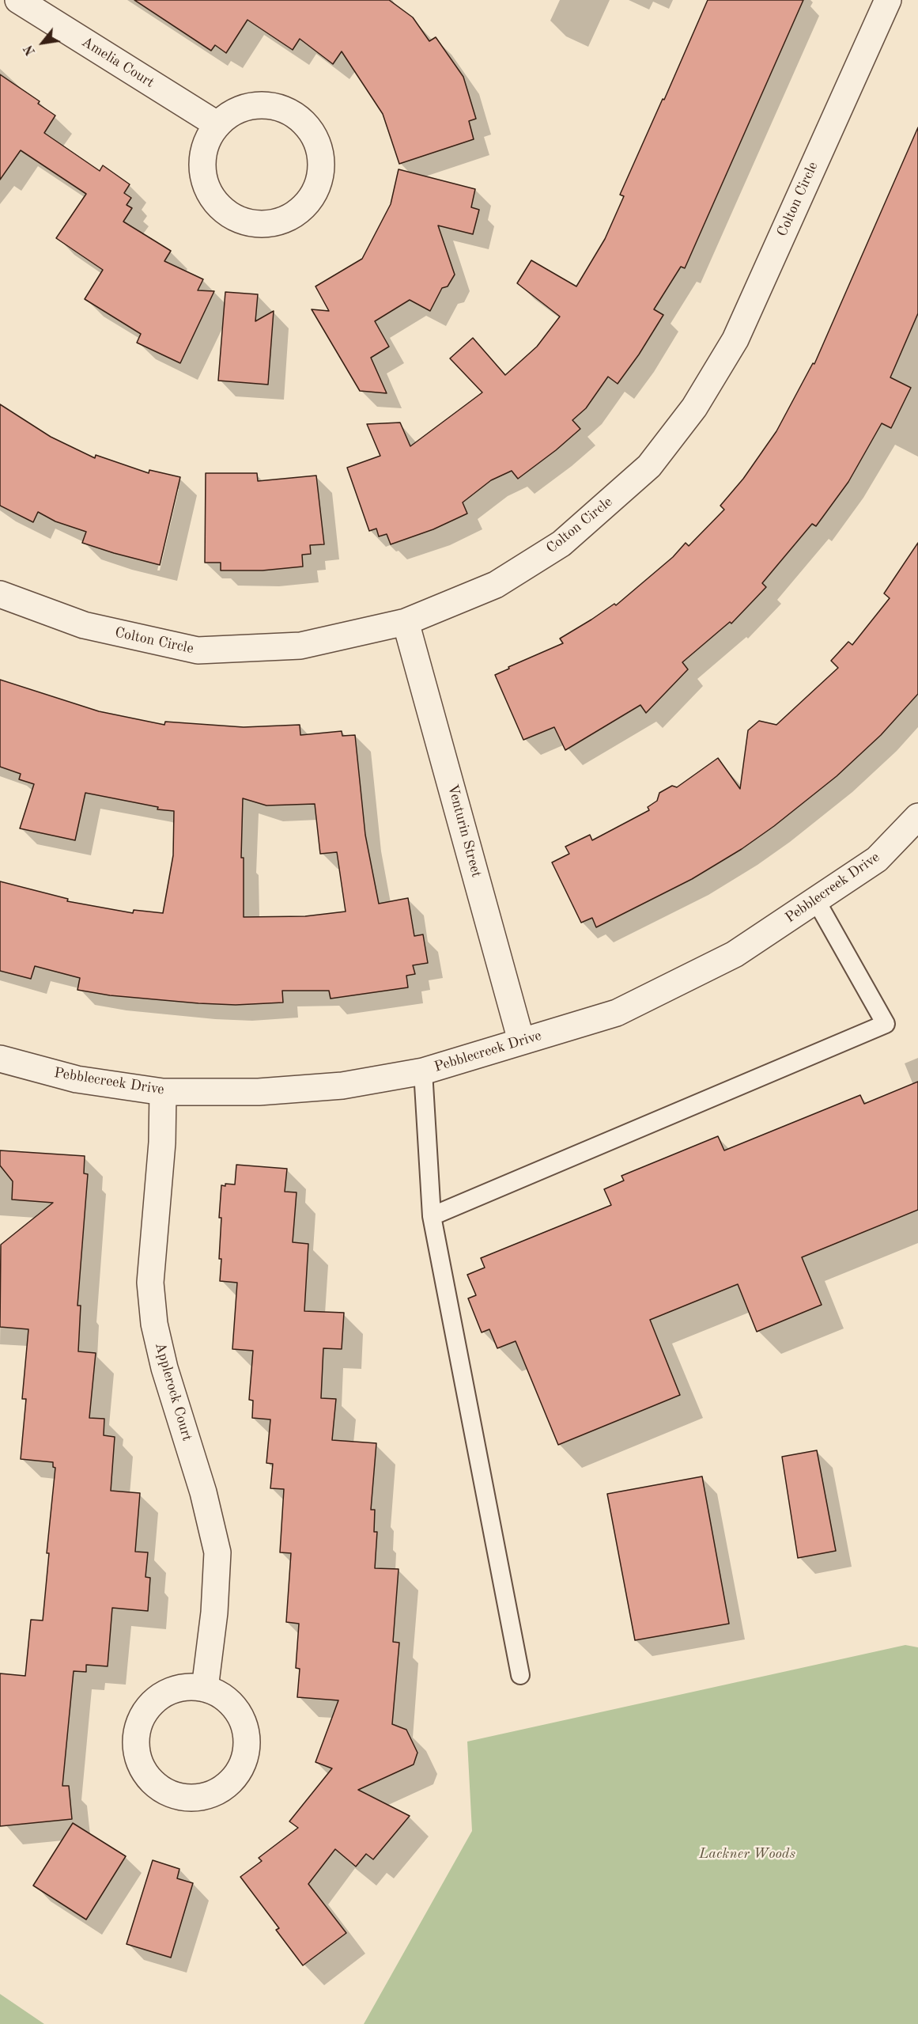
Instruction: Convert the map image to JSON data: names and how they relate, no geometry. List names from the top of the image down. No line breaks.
{"streets":{"street":["Amelia Court","Colton Circle","Venturin Street","Pebblecreek Drive","Applerock Court"]},"crossings":[["Colton Circle","Venturin Street"],["Venturin Street","Pebblecreek Drive"],["Pebblecreek Drive","Applerock Court"]],"parks":["Lackner Woods"],"north":"bottom left"}
